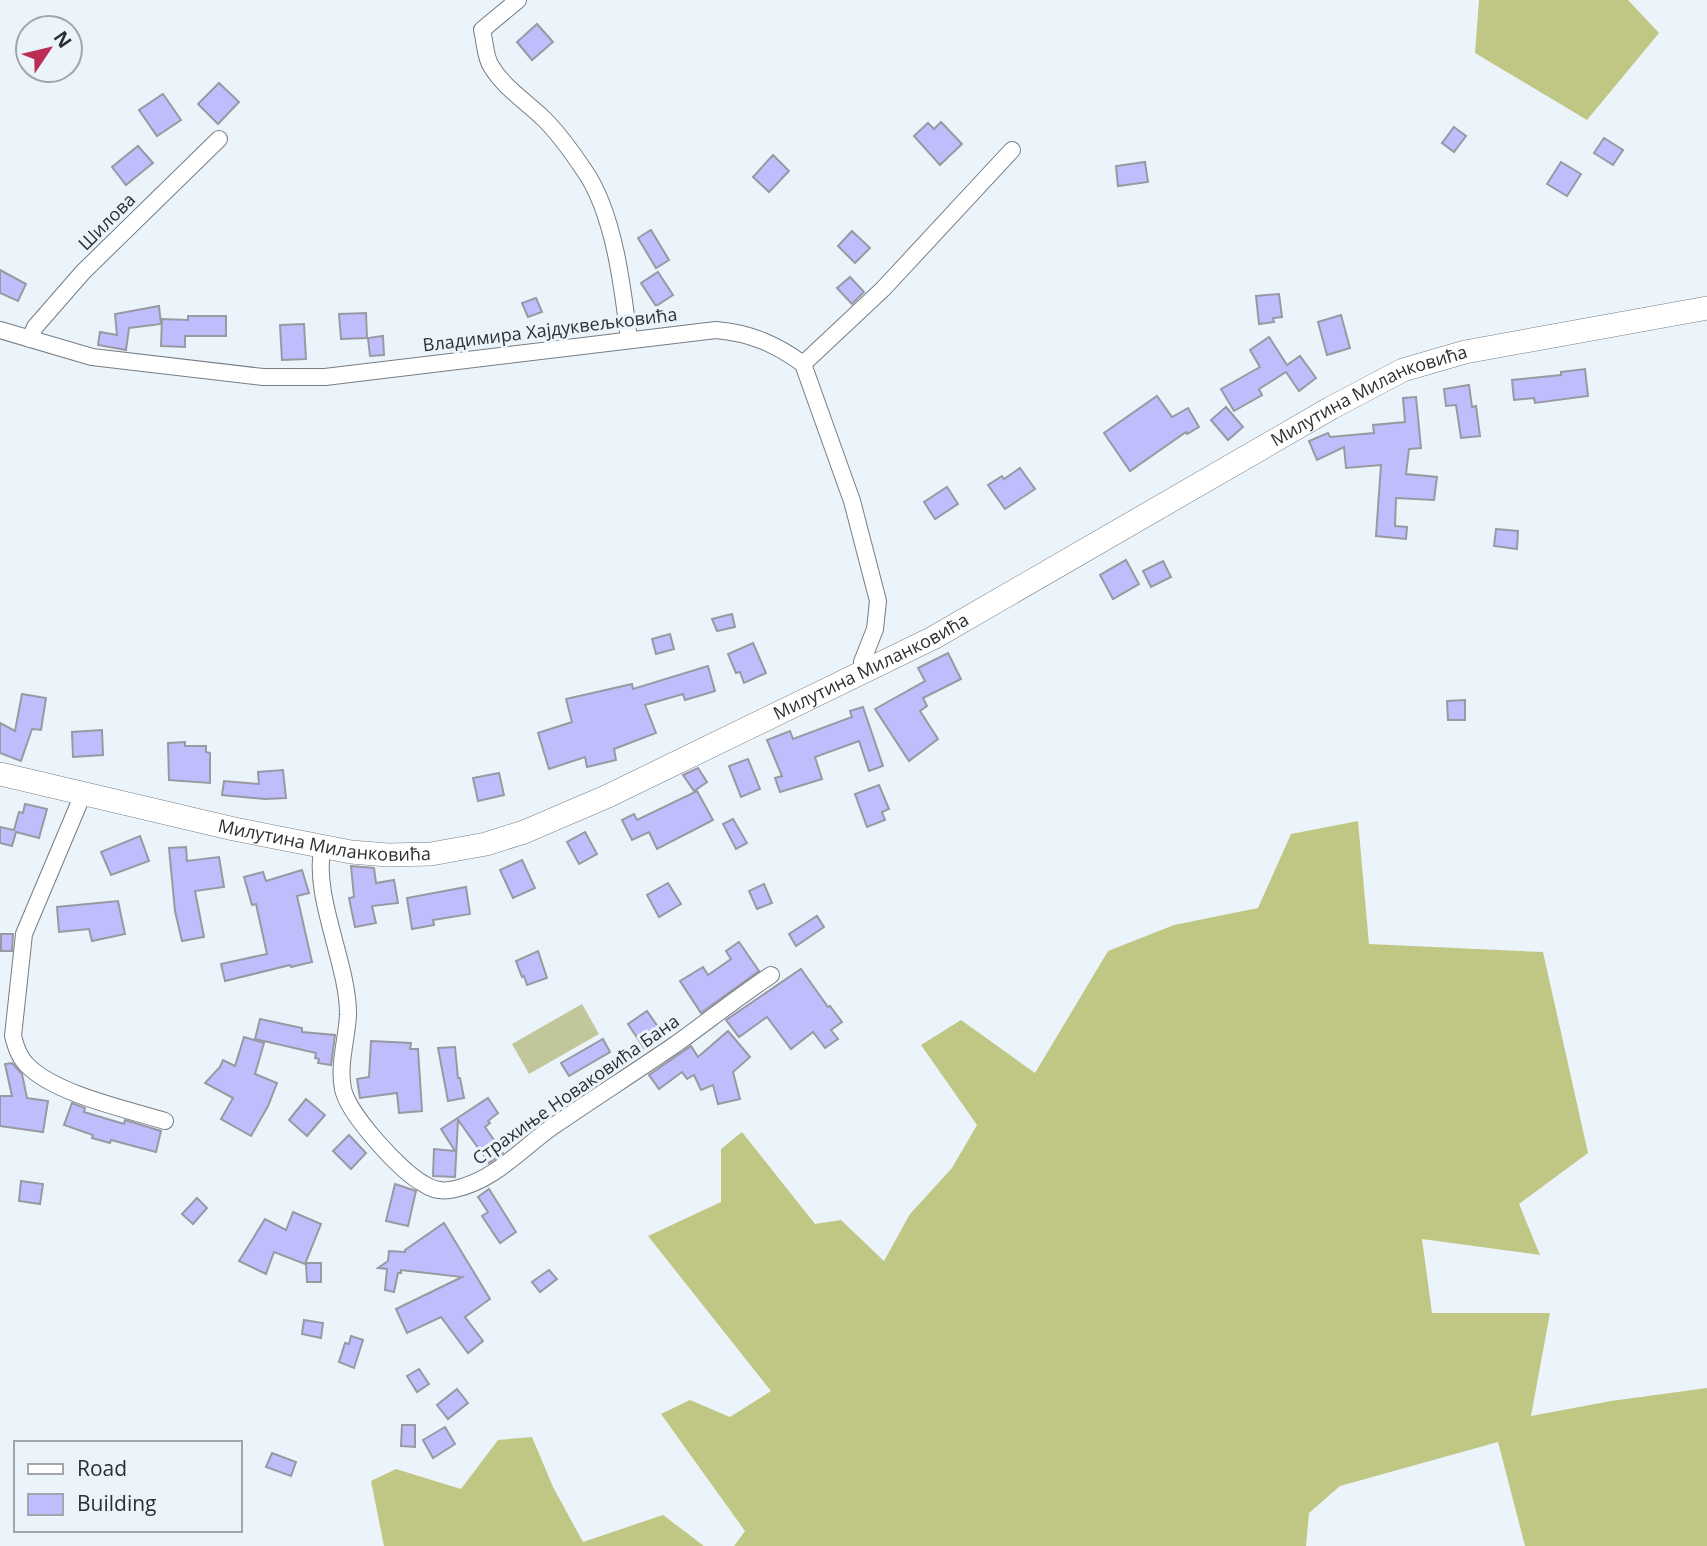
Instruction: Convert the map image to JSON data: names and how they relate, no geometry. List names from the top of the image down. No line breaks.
{"streets":{"main road":["Милутина Миланковића"],"street":["Шилова","Владимира Хајдуквељковића","Страхиње Новаковића Бана"]},"crossings":[["Шилова","Владимира Хајдуквељковића"],["Милутина Миланковића","Страхиње Новаковића Бана"]],"legend":["Road","Building"],"north":"top right"}
